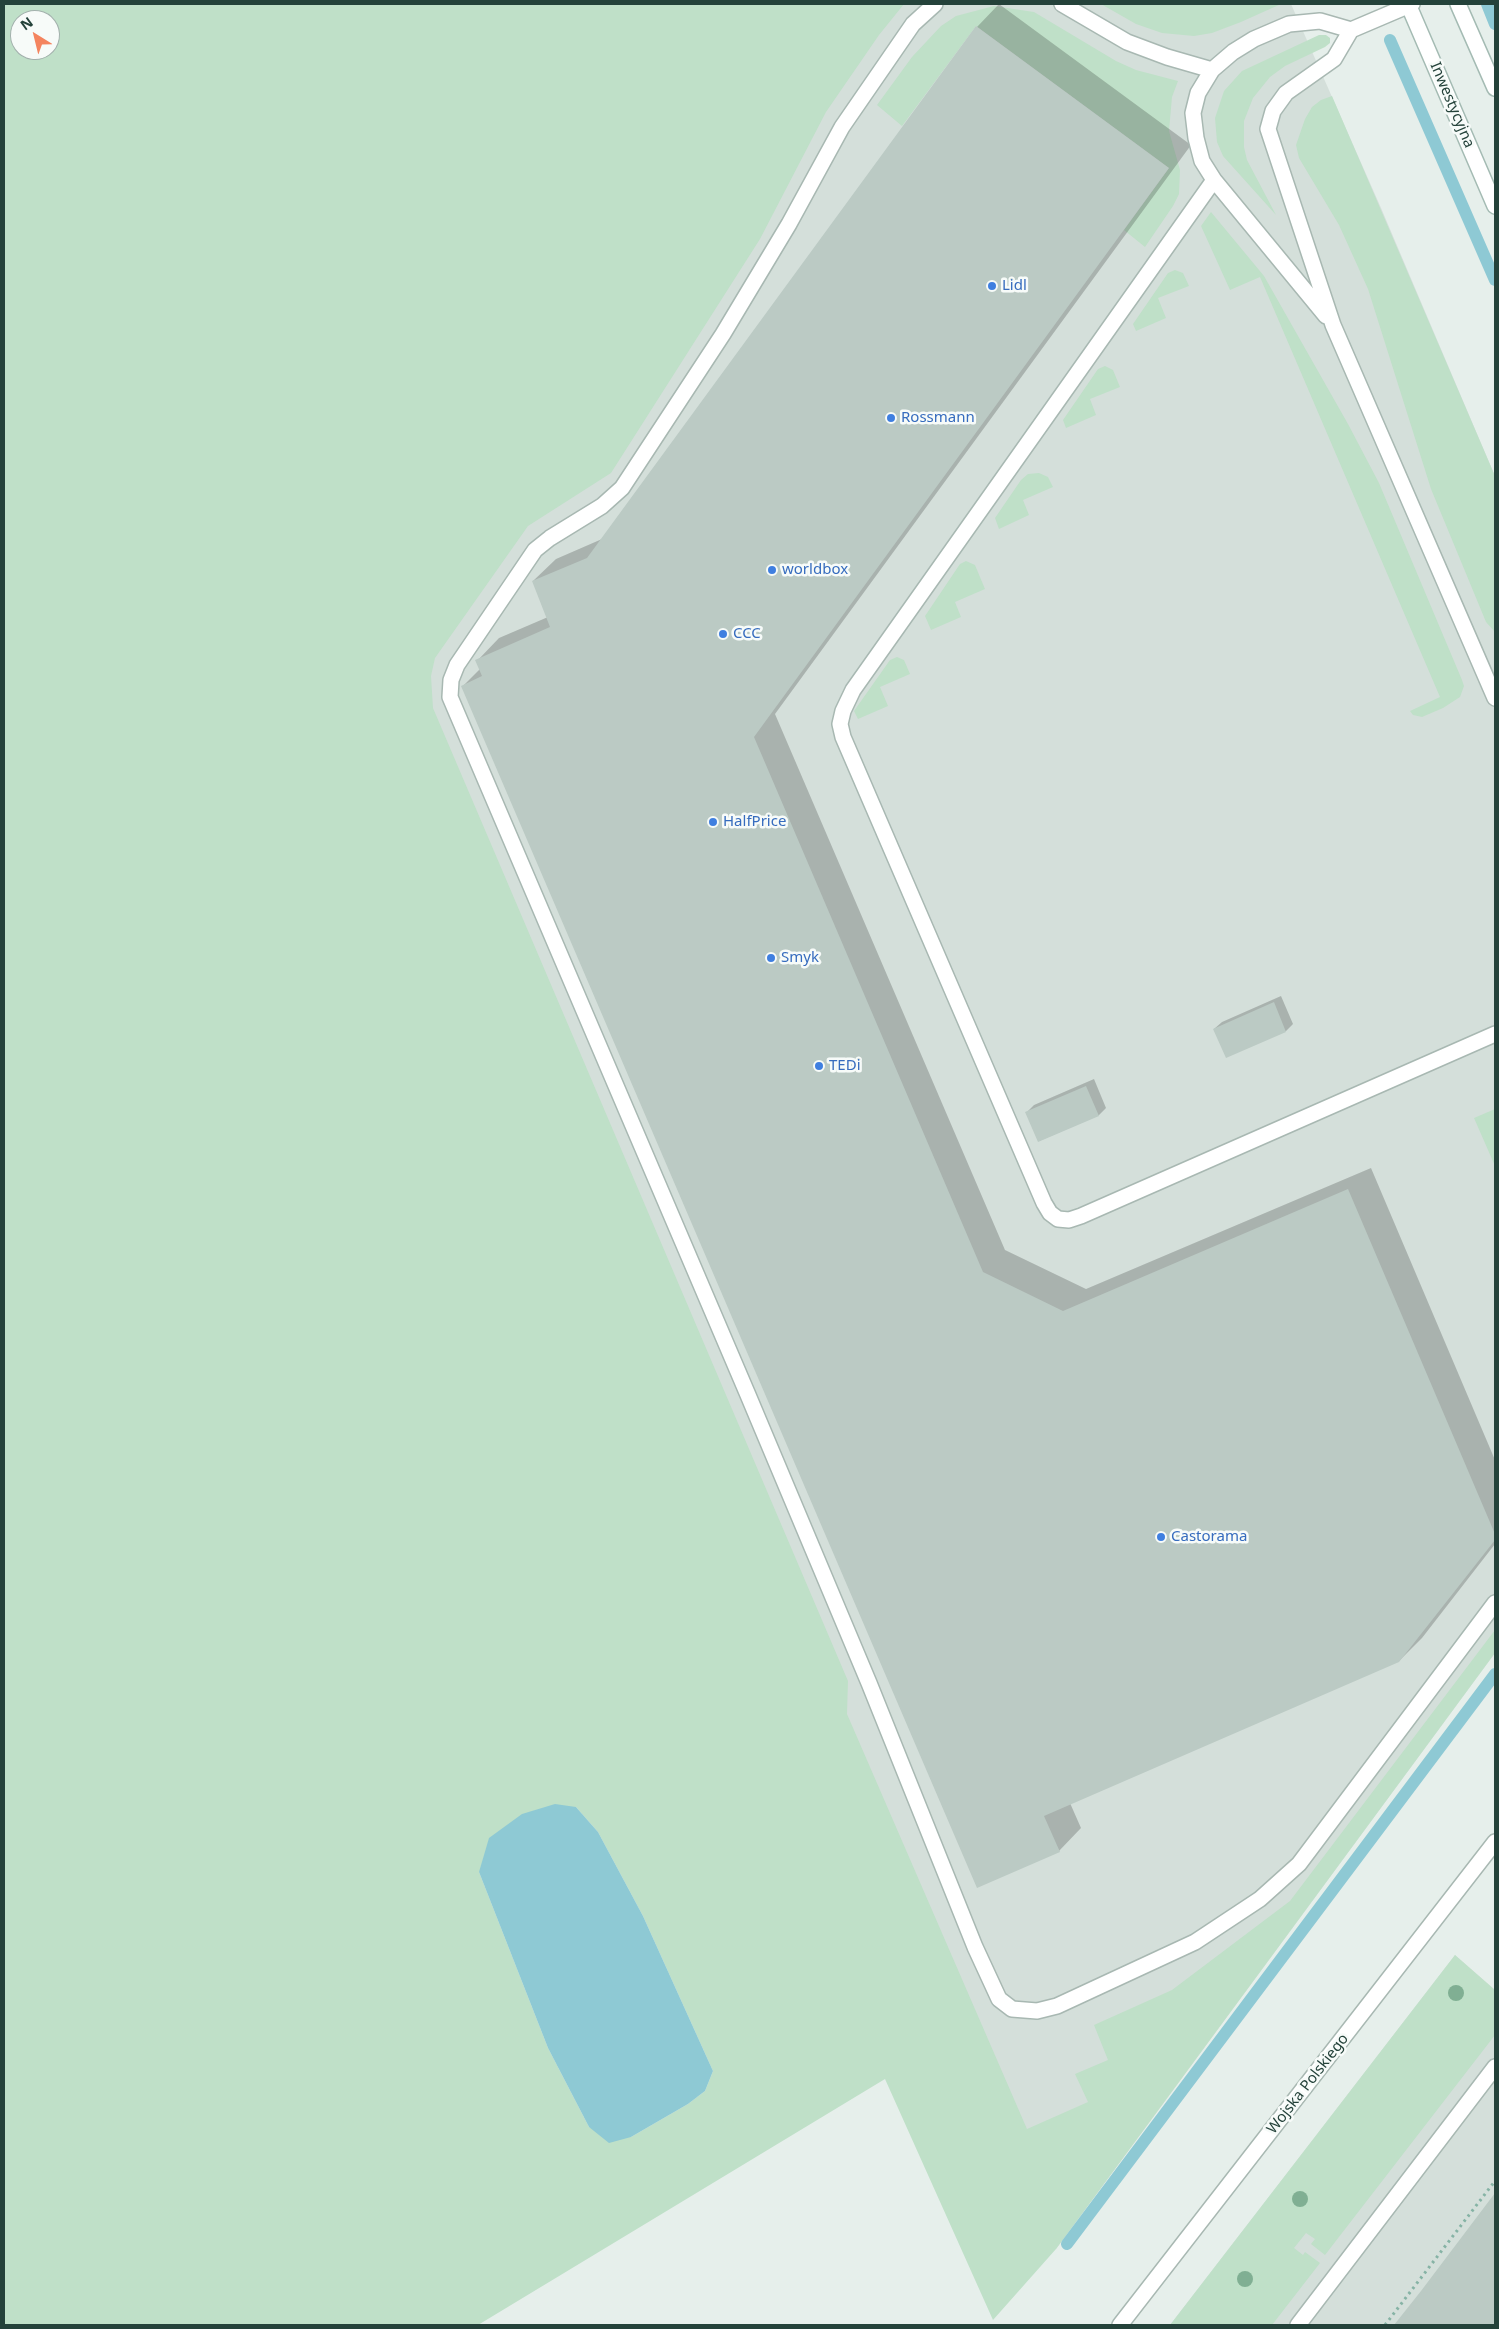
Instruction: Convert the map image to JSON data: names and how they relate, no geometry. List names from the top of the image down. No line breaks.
{"streets":{"street":["Inwestycyjna","Wojska Polskiego"]},"places":["Lidl","Rossmann","worldbox","CCC","HalfPrice","Smyk","TEDi","Castorama"],"north":"top left"}
